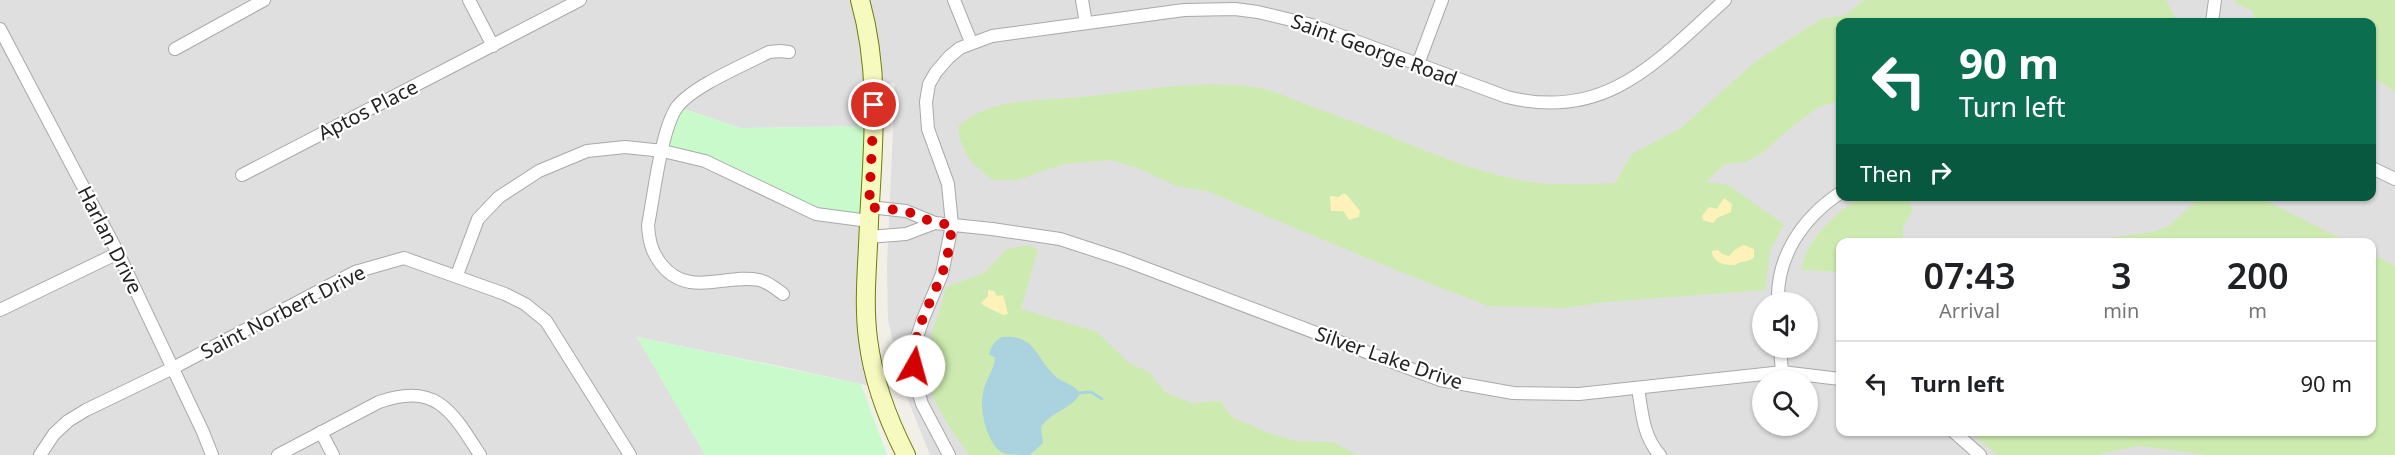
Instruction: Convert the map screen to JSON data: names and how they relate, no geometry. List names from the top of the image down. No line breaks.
{"streets":{"street":["Saint George Road","Aptos Place","Harlan Drive","Saint Norbert Drive","Silver Lake Drive"]},"crossings":[["Saint George Road","Silver Lake Drive"],["Harlan Drive","Saint Norbert Drive"]],"page":{"turn":["90 m","Turn left"],"then":"Then","eta":["07:43","Arrival","3","min","200","m"],"list":[{"name":"Turn left","value":"90 m"}]}}
